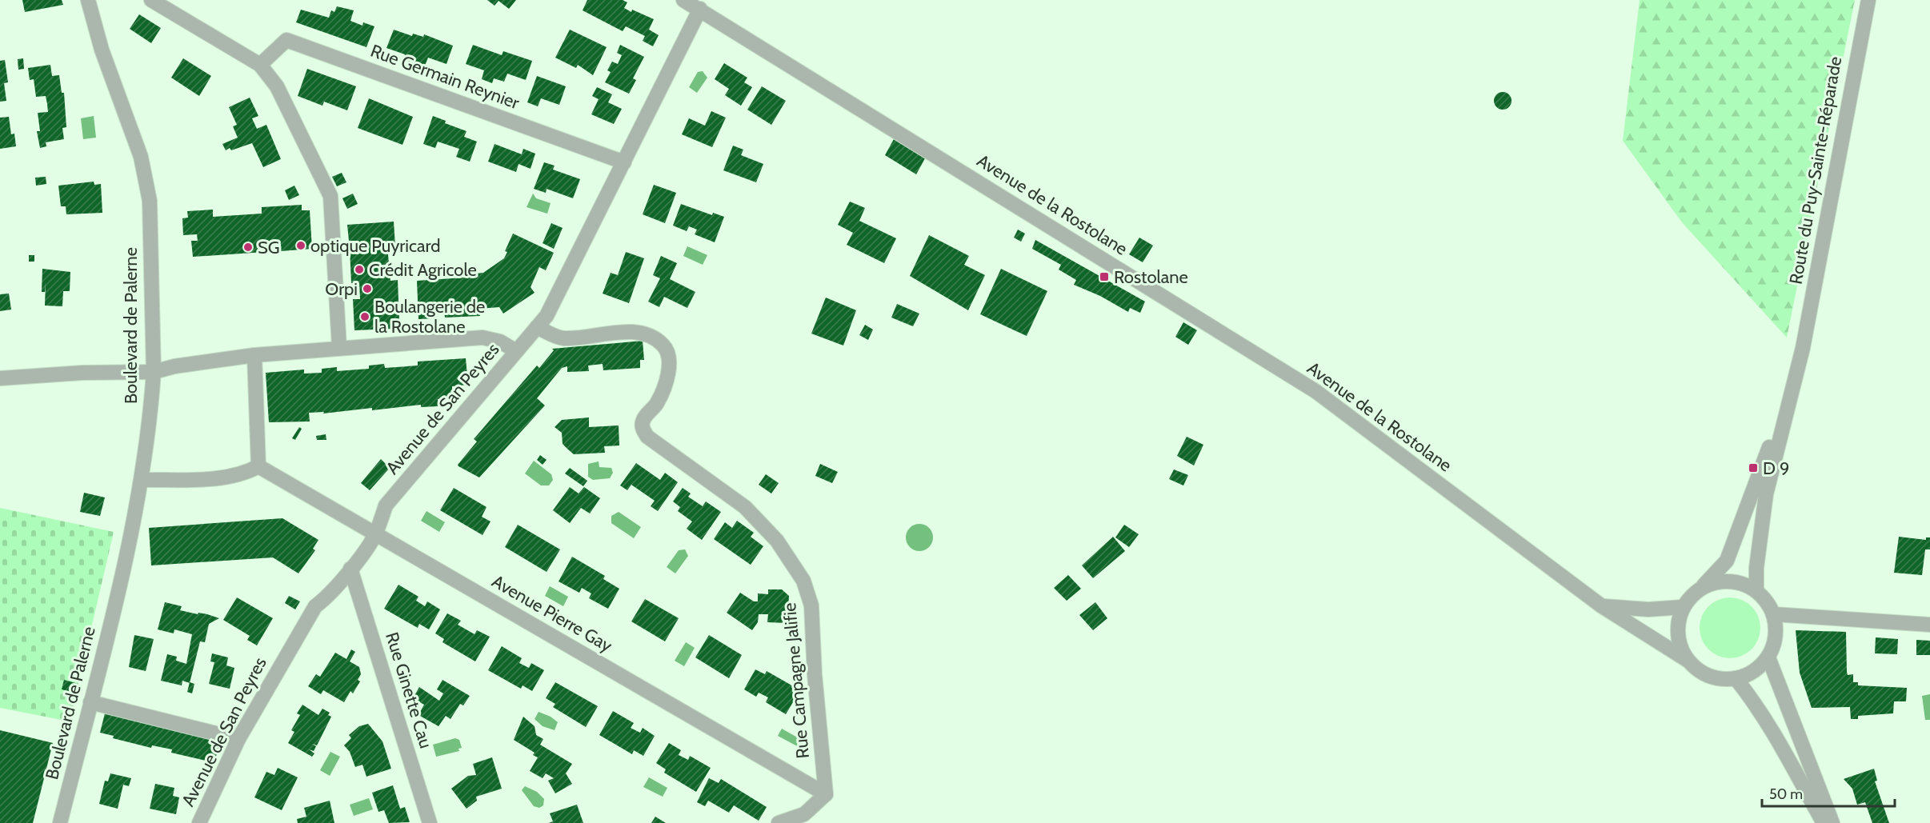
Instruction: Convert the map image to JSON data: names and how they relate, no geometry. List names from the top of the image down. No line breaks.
{"streets":{"street":["Rue Germain Reynier","Route du Puy-Sainte-Réparade","Avenue de la Rostolane","Boulevard de Palerne","Avenue de San Peyres","Avenue Pierre Gay","Rue Campagne Jalifie","Rue Ginette Cau"]},"crossings":[["Rue Germain Reynier","Avenue de San Peyres"],["Route du Puy-Sainte-Réparade","Avenue de la Rostolane"],["Avenue de la Rostolane","Avenue de San Peyres"],["Avenue de San Peyres","Avenue Pierre Gay"],["Avenue de San Peyres","Rue Campagne Jalifie"],["Avenue de San Peyres","Rue Ginette Cau"],["Avenue Pierre Gay","Rue Campagne Jalifie"]],"places":{"other":["optique Puyricard","SG","Crédit Agricole","Orpi","Boulangerie de la Rostolane"],"transit":["Rostolane","D 9"]},"scale_bar":"50 m"}
